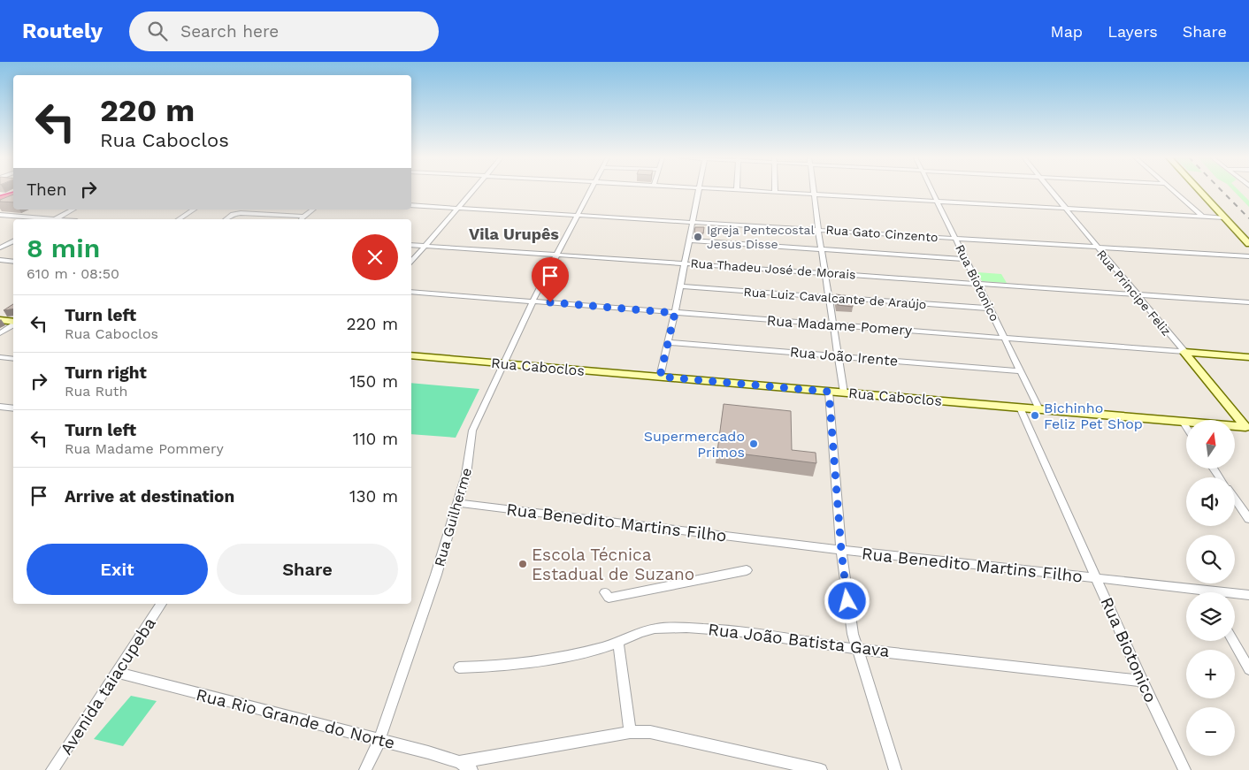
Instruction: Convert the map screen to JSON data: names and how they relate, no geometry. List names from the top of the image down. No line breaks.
{"streets":{"street":["Rua Gato Cinzento","Rua Thadeu José de Morais","Rua Biotonico","Rua Principe Feliz","Rua Luiz Cavalcante de Araújo","Rua Madame Pomery","Rua João Irente","Rua Caboclos","Rua Guilherme","Rua Benedito Martins Filho","Rua João Batista Gava","Avenida taiacupeba","Rua Rio Grande do Norte"]},"crossings":[["Rua Gato Cinzento","Rua Biotonico"],["Rua Gato Cinzento","Rua Principe Feliz"],["Rua Gato Cinzento","Rua Guilherme"],["Rua Thadeu José de Morais","Rua Biotonico"],["Rua Thadeu José de Morais","Rua Principe Feliz"],["Rua Thadeu José de Morais","Rua Guilherme"],["Rua Biotonico","Rua Luiz Cavalcante de Araújo"],["Rua Biotonico","Rua Madame Pomery"],["Rua Biotonico","Rua João Irente"],["Rua Biotonico","Rua Caboclos"],["Rua Biotonico","Rua Benedito Martins Filho"],["Rua Biotonico","Rua João Batista Gava"],["Rua Principe Feliz","Rua Madame Pomery"],["Rua Principe Feliz","Rua Caboclos"],["Rua Caboclos","Rua Guilherme"],["Rua Guilherme","Rua Benedito Martins Filho"],["Rua Guilherme","Rua Rio Grande do Norte"],["Avenida taiacupeba","Rua Rio Grande do Norte"]],"districts":["Vila Urupês"],"places":["Igreja Pentecostal Jesus Disse","Bichinho Feliz Pet Shop","Supermercado Primos","Escola Técnica Estadual de Suzano"],"north":"top","page":{"header":"Routely","search":"Search here","nav":["Map","Layers","Share"],"turn":["220 m","Rua Caboclos"],"then":"Then","heading":["8 min","610 m · 08:50"],"list":[{"name":"Turn left","note":"Rua Caboclos","value":"220 m"},{"name":"Turn right","note":"Rua Ruth","value":"150 m"},{"name":"Turn left","note":"Rua Madame Pommery","value":"110 m"},{"name":"Arrive at destination","value":"130 m"}],"map_buttons":["+","−"],"buttons":["Exit","Share"]}}
